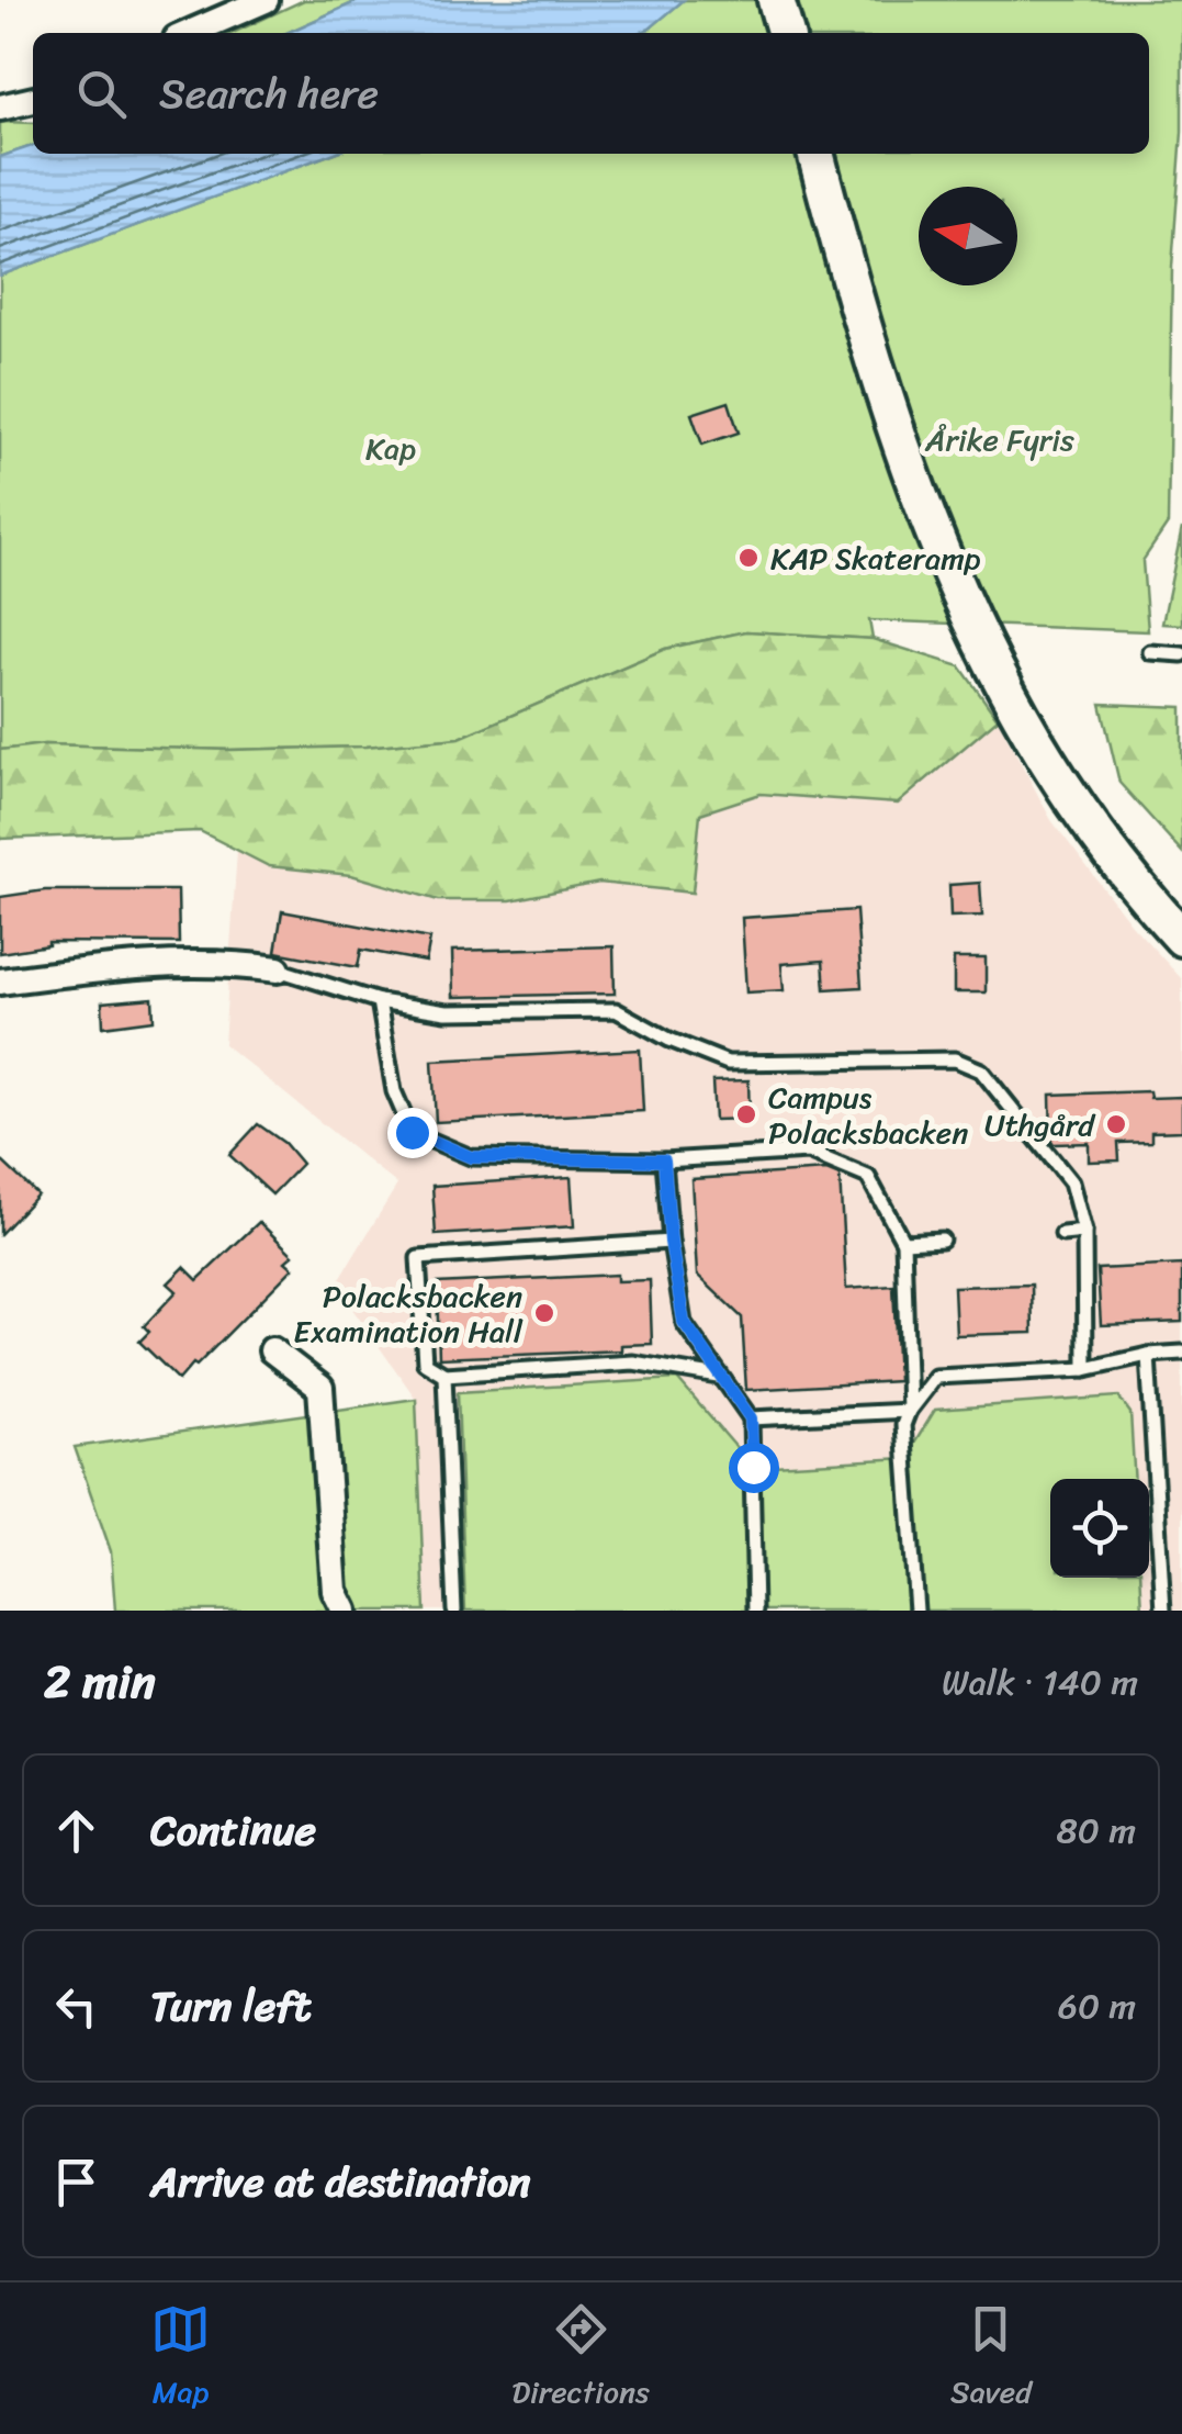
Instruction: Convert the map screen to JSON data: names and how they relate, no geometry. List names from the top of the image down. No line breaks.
{"parks":["Årike Fyris","Kap"],"places":["KAP Skateramp","Campus Polacksbacken","Uthgård","Polacksbacken Examination Hall"],"north":"left","page":{"search":"Search here","heading":["2 min","Walk · 140 m"],"list":[["Continue","80 m"],["Turn left","60 m"],"Arrive at destination"],"nav":["Map","Directions","Saved"]}}
